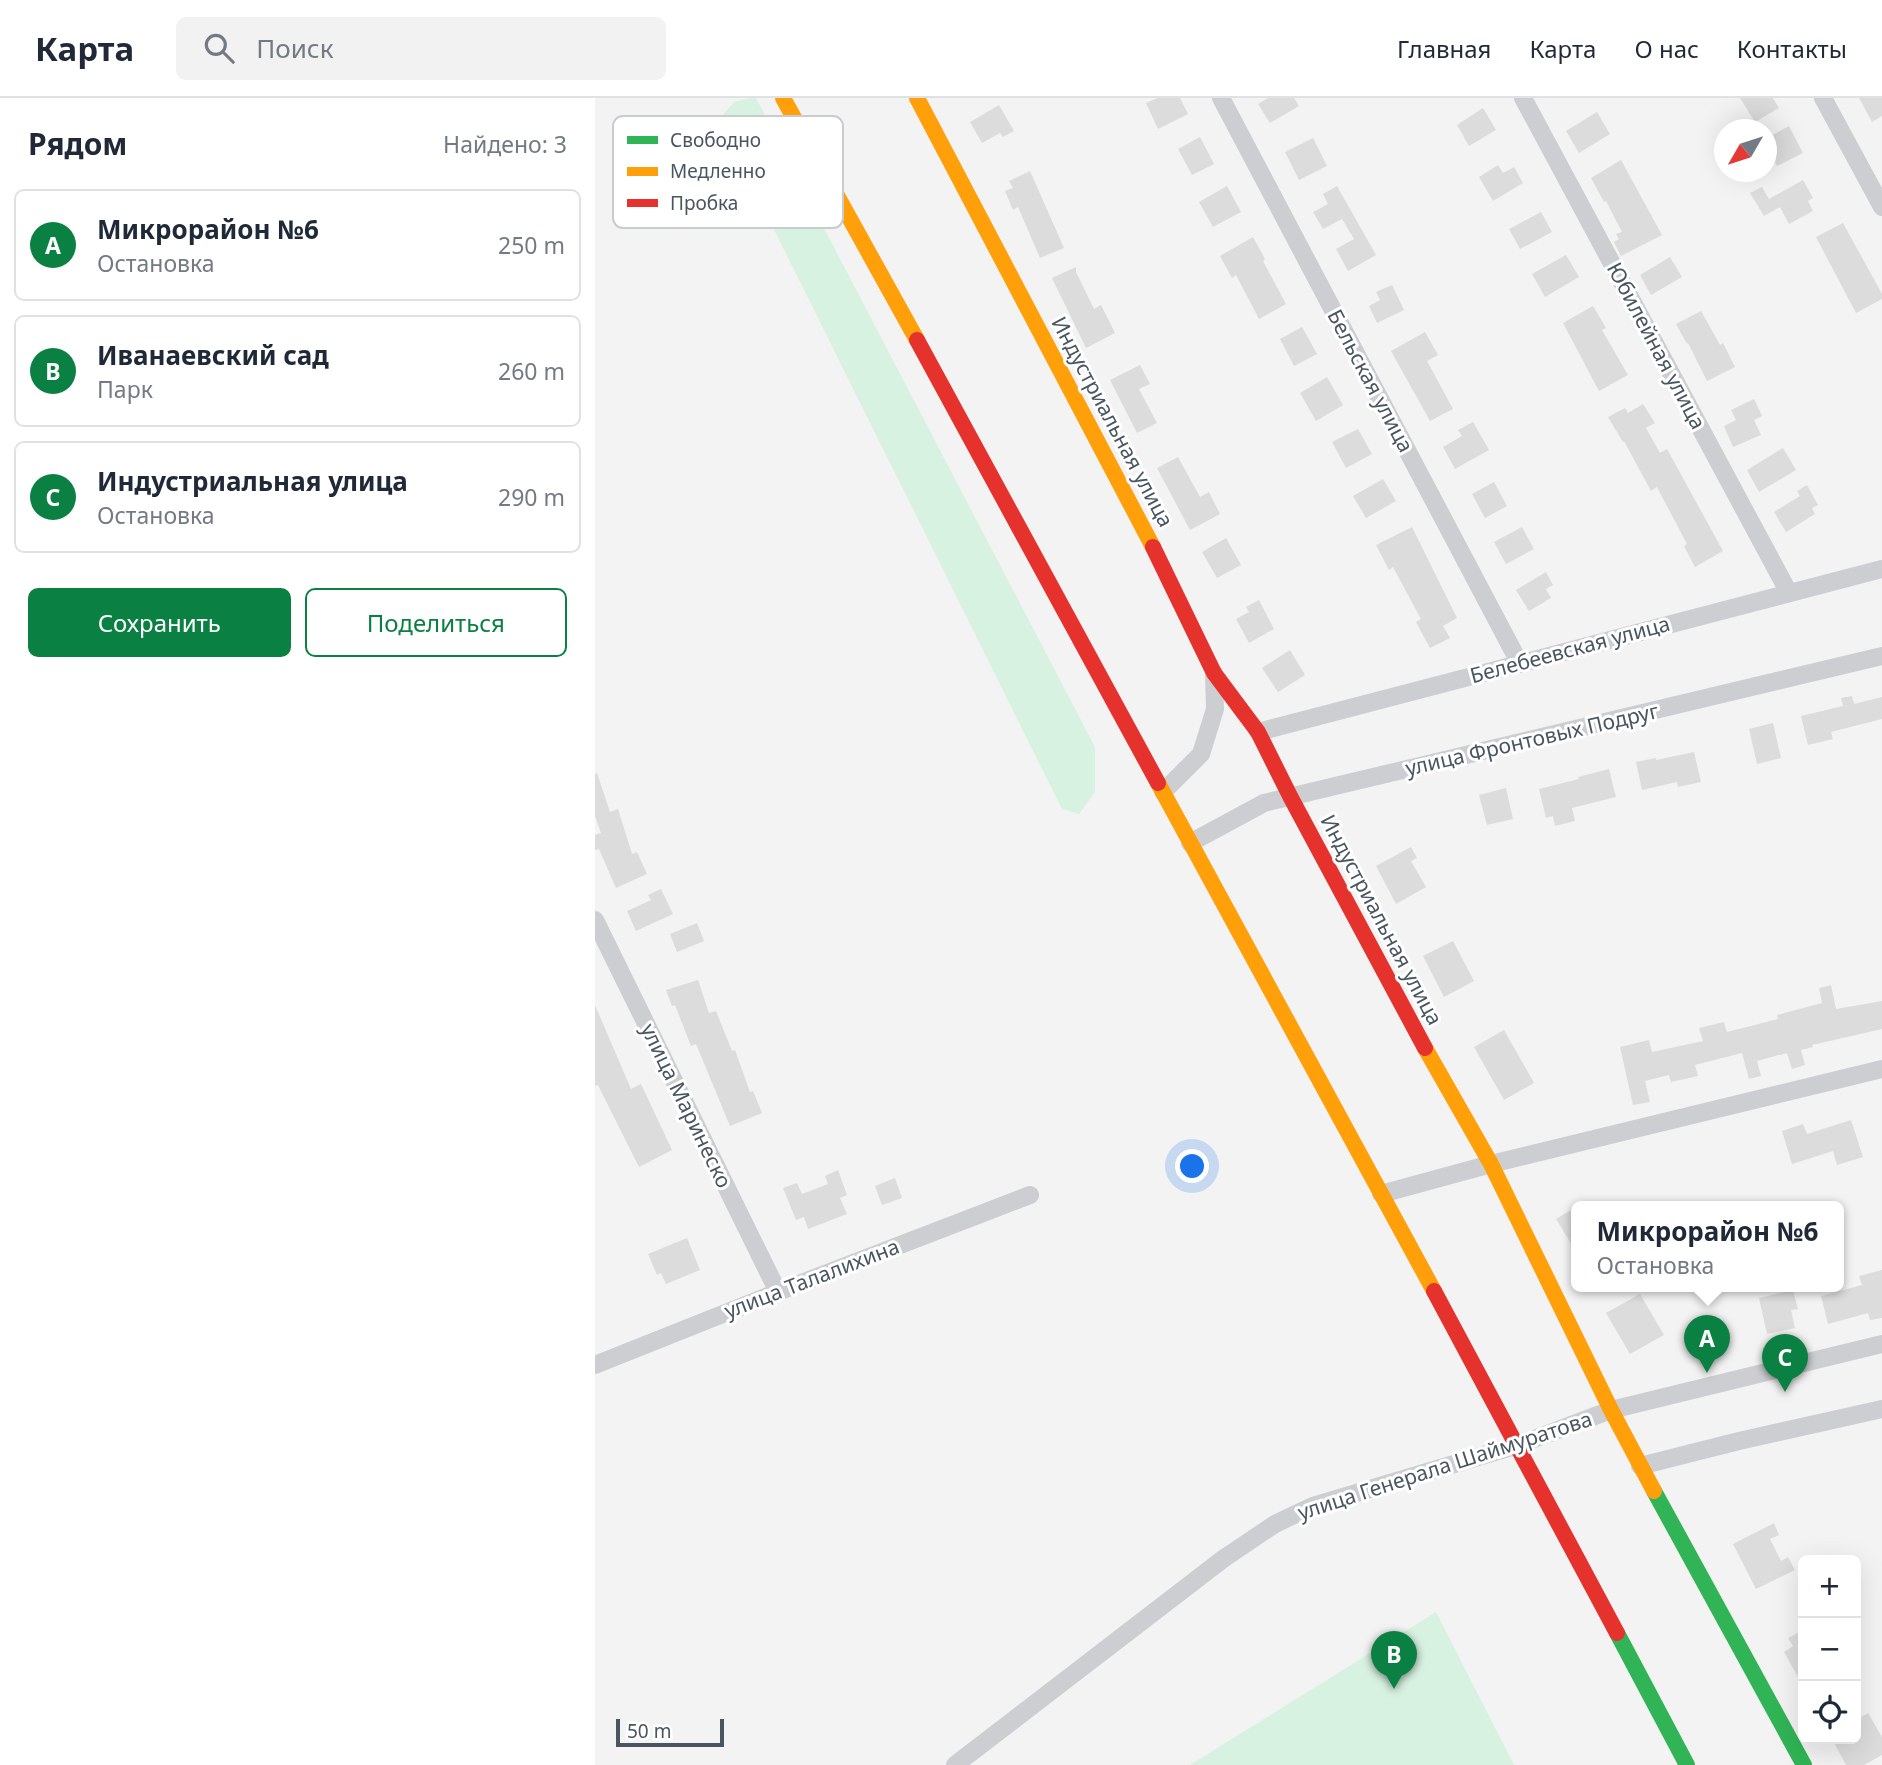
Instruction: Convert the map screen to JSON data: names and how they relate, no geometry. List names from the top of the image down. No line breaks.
{"streets":{"street":["Юбилейная улица","Бельская улица","Индустриальная улица","Белебеевская улица","улица Фронтовых Подруг","улица Маринеско","улица Талалихина","улица Генерала Шаймуратова"]},"crossings":[["Юбилейная улица","Белебеевская улица"],["Бельская улица","Белебеевская улица"],["Индустриальная улица","Белебеевская улица"],["Индустриальная улица","улица Фронтовых Подруг"],["Индустриальная улица","улица Генерала Шаймуратова"],["улица Маринеско","улица Талалихина"]],"legend":["Свободно","Медленно","Пробка"],"scale_bar":"50 m","north":"bottom left","page":{"header":"Карта","search":"Поиск","nav":["Главная","Карта","О нас","Контакты"],"heading":["Рядом","Найдено: 3"],"list":[{"mark":"A","name":"Микрорайон №6","note":"Остановка","value":"250 m"},{"mark":"B","name":"Иванаевский сад","note":"Парк","value":"260 m"},{"mark":"C","name":"Индустриальная улица","note":"Остановка","value":"290 m"}],"buttons":["Сохранить","Поделиться"],"popup":["Микрорайон №6","Остановка"],"pins":["A","C","B"],"map_buttons":["+","−"],"scale":"50 m"}}
